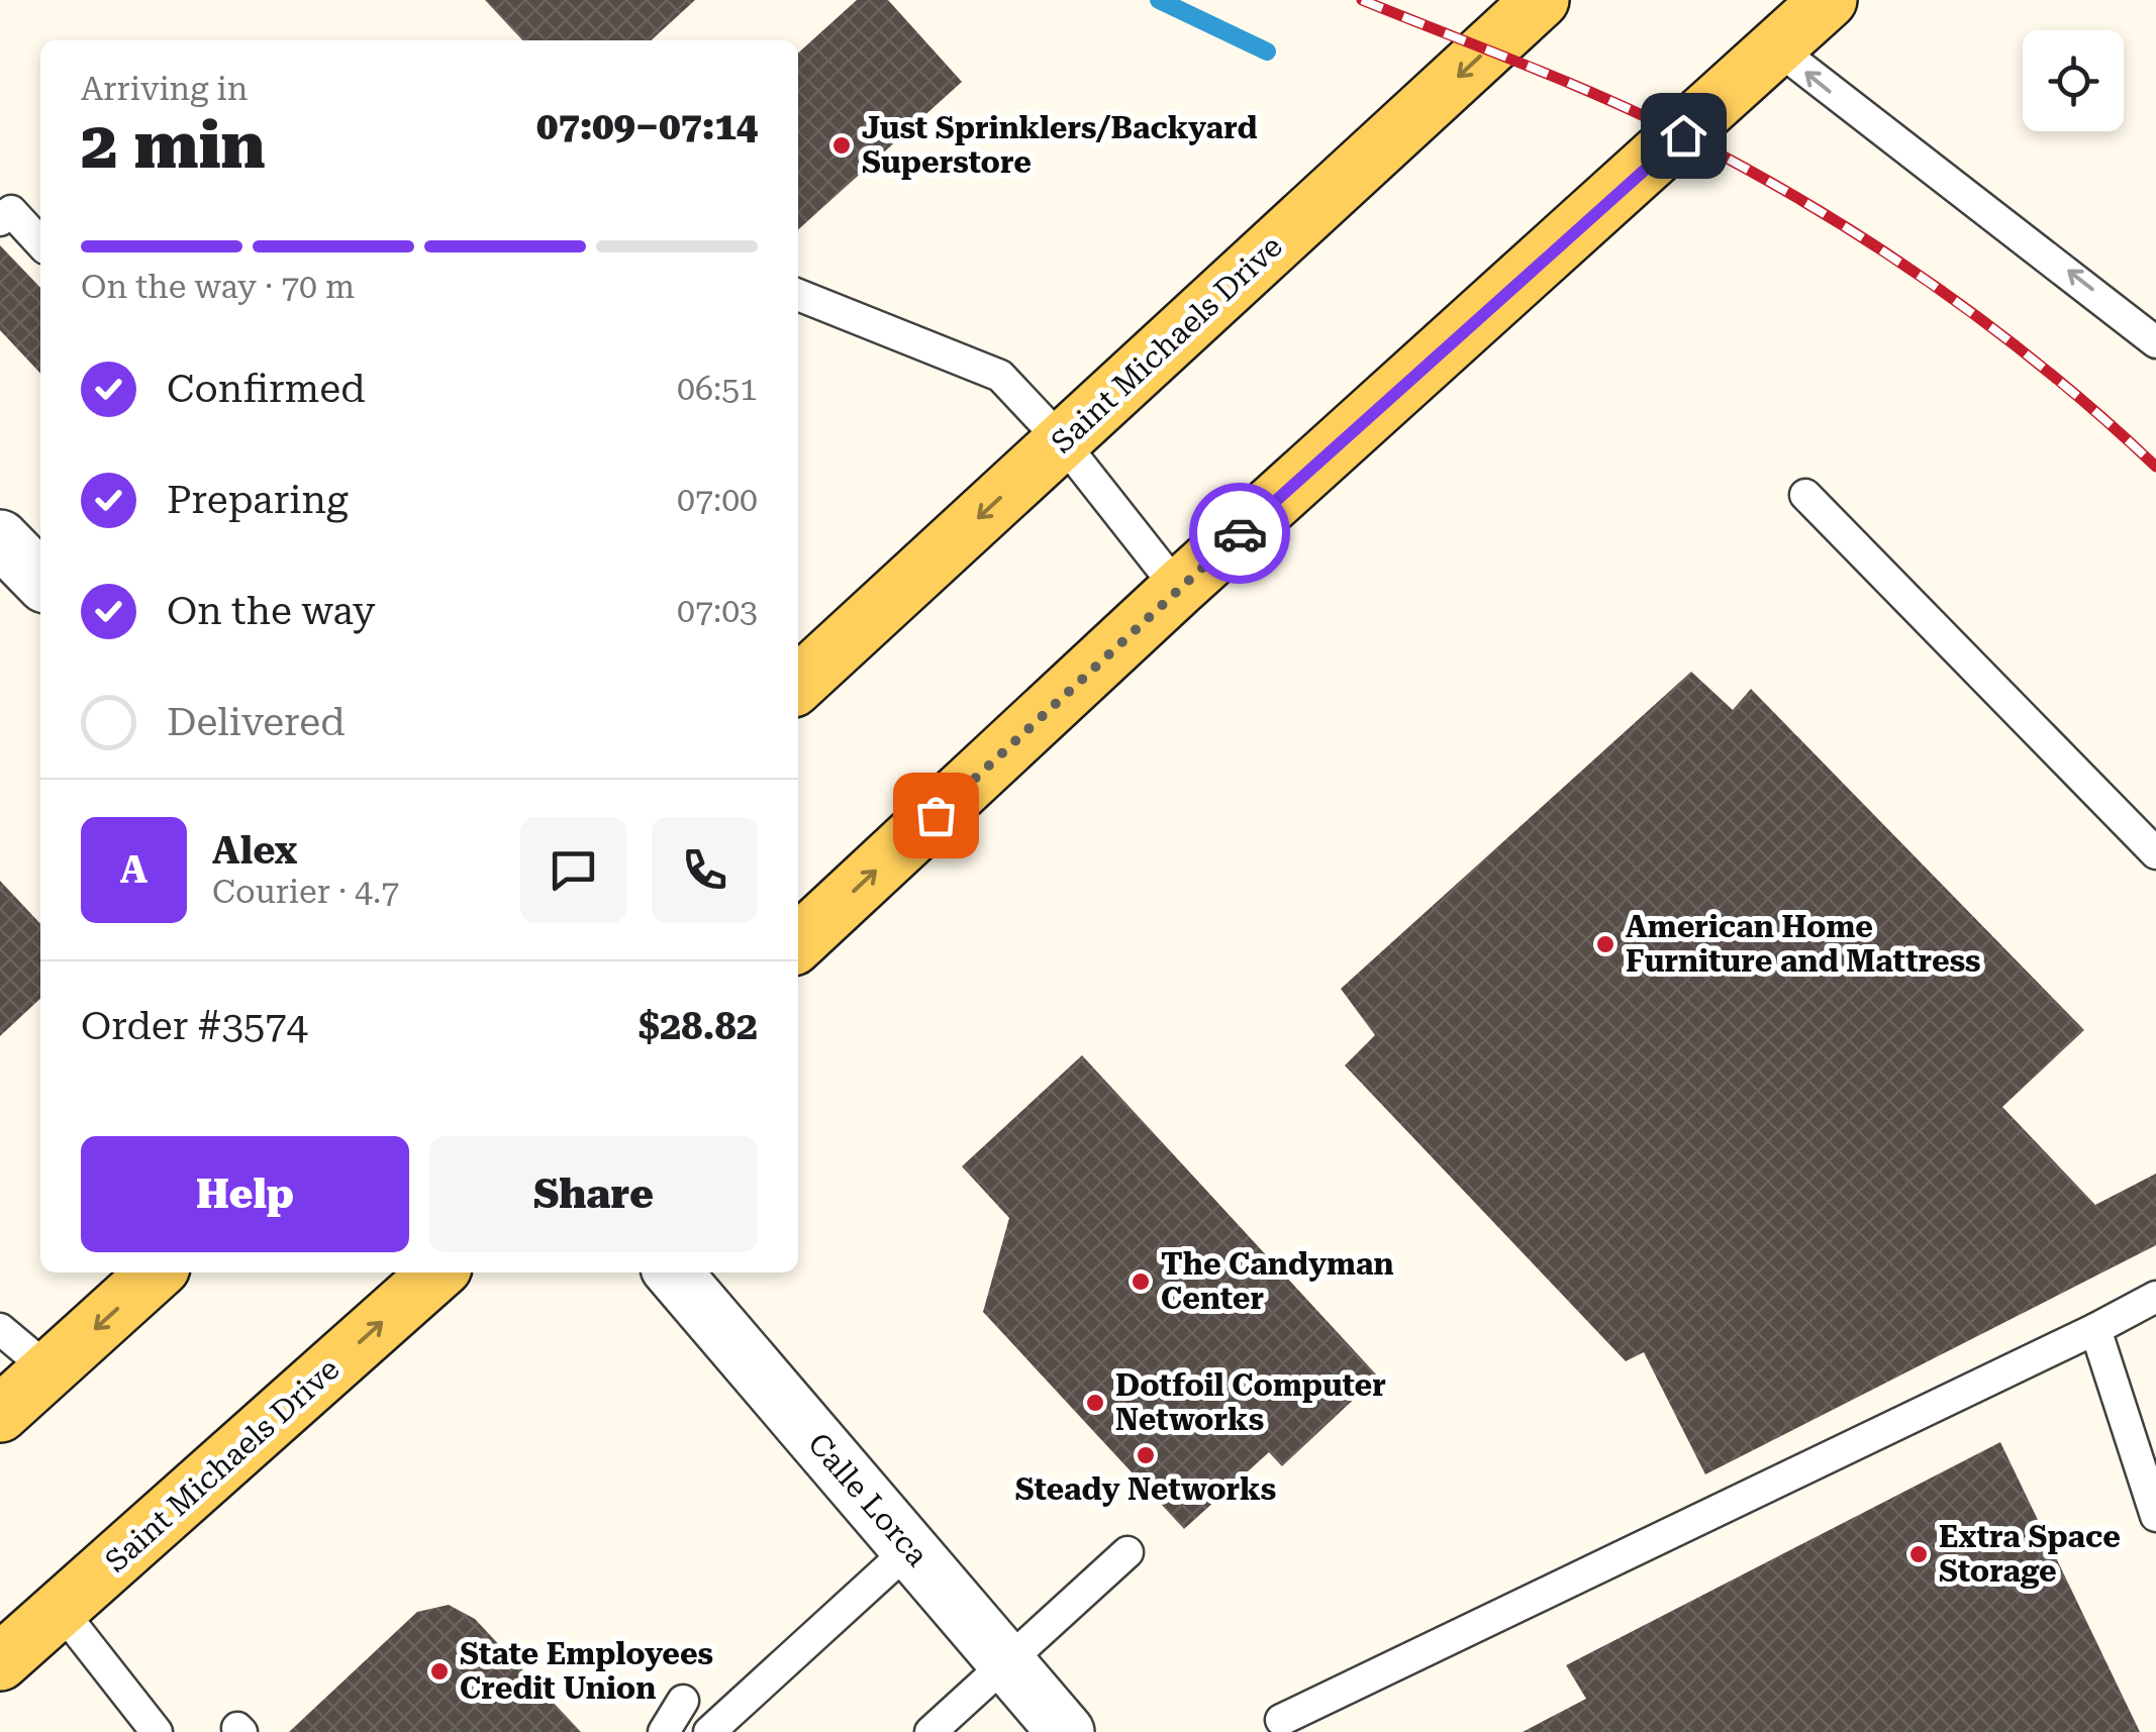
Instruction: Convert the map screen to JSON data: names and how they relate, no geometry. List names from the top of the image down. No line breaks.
{"streets":{"main road":["Saint Michaels Drive"],"street":["Calle Lorca"]},"places":["Just Sprinklers/Backyard Superstore","American Home Furniture and Mattress","The Candyman Center","Dotfoil Computer Networks","Steady Networks","Extra Space Storage","State Employees Credit Union"],"page":{"heading":["2 min","Arriving in","07:09–07:14"],"panel":["Alex","Courier · 4.7","Order #3574","$28.82"],"bar":"On the way · 70 m","list":[["Confirmed","06:51"],["Preparing","07:00"],["On the way","07:03"],"Delivered"],"round":"A","buttons":["Help","Share"]}}
